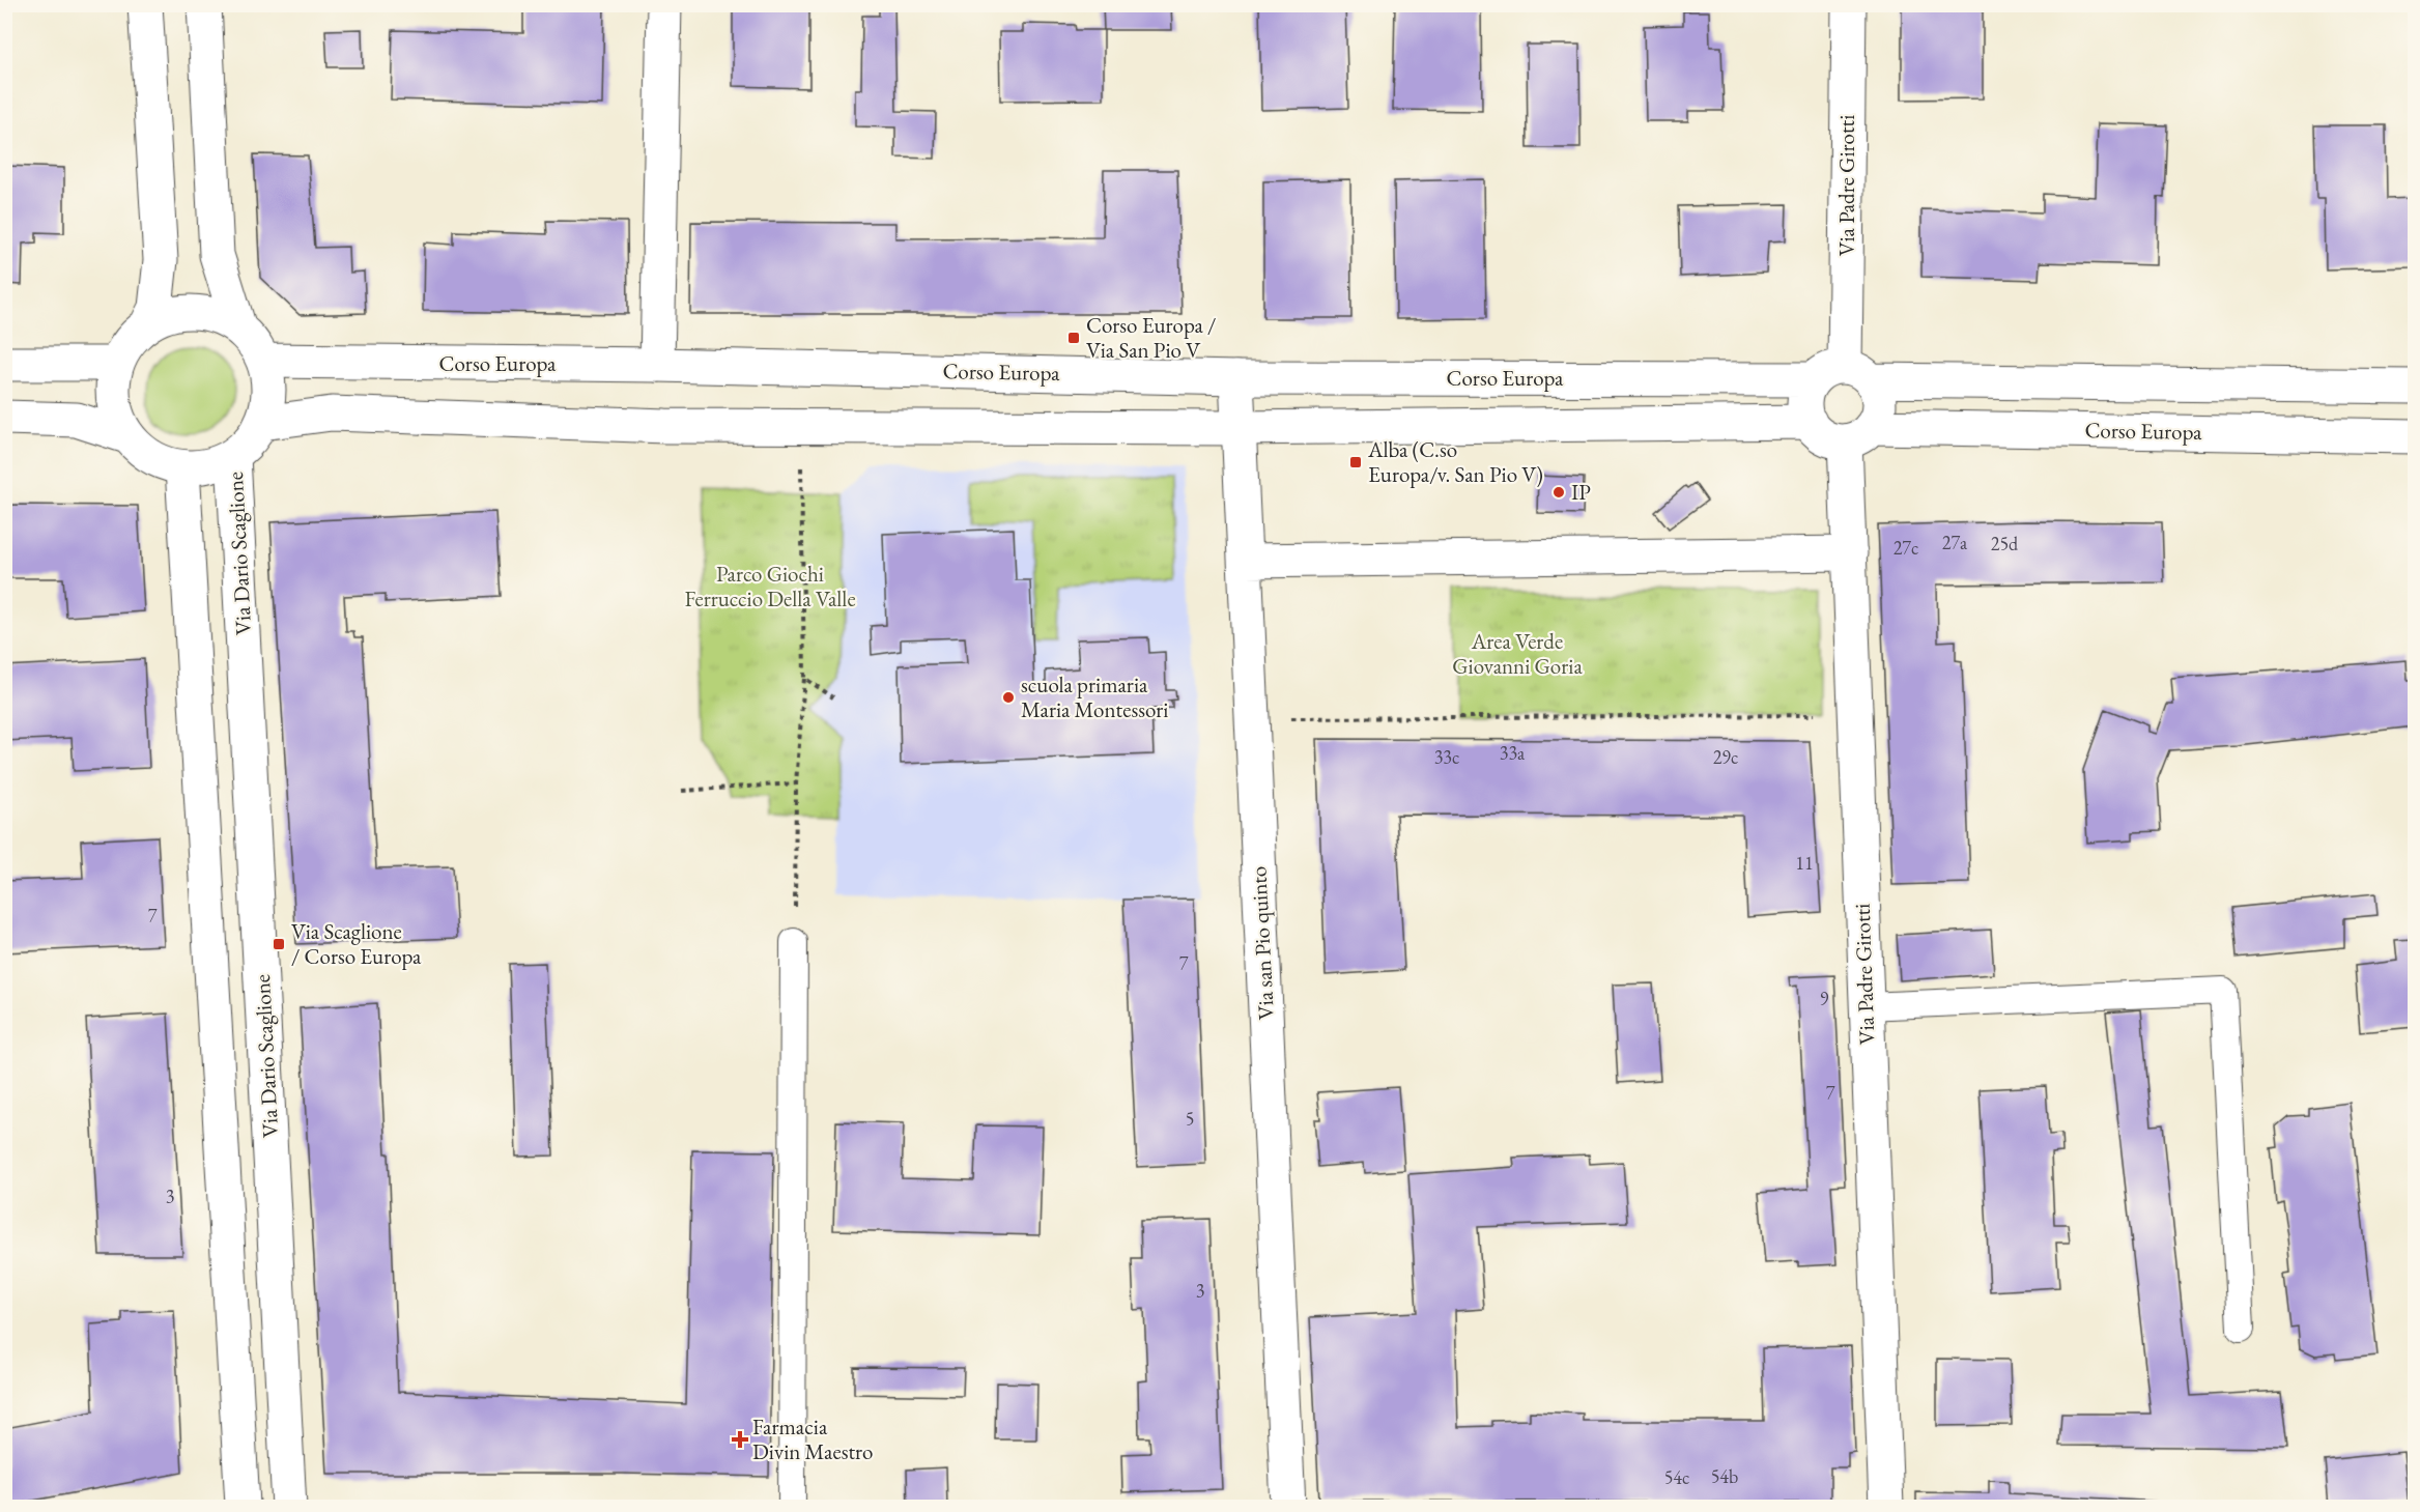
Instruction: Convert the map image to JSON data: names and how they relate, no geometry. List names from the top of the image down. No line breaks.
{"streets":{"main road":["Via Padre Girotti","Corso Europa","Via Dario Scaglione","Via san Pio quinto"]},"crossings":[["Via Padre Girotti","Corso Europa"],["Corso Europa","Via Dario Scaglione"],["Corso Europa","Via san Pio quinto"]],"parks":["Parco Giochi Ferruccio Della Valle","Area Verde Giovanni Goria"],"places":{"transit":["Corso Europa / Via San Pio V","Alba (C.so Europa/v. San Pio V)","Via Scaglione / Corso Europa"],"other":["IP","scuola primaria Maria Montessori"],"health":["Farmacia Divin Maestro"]},"house_numbers":["27a","25d","27c","33a","33c","29c","11","7","7","9","7","5","3","3","54b","54c"]}
